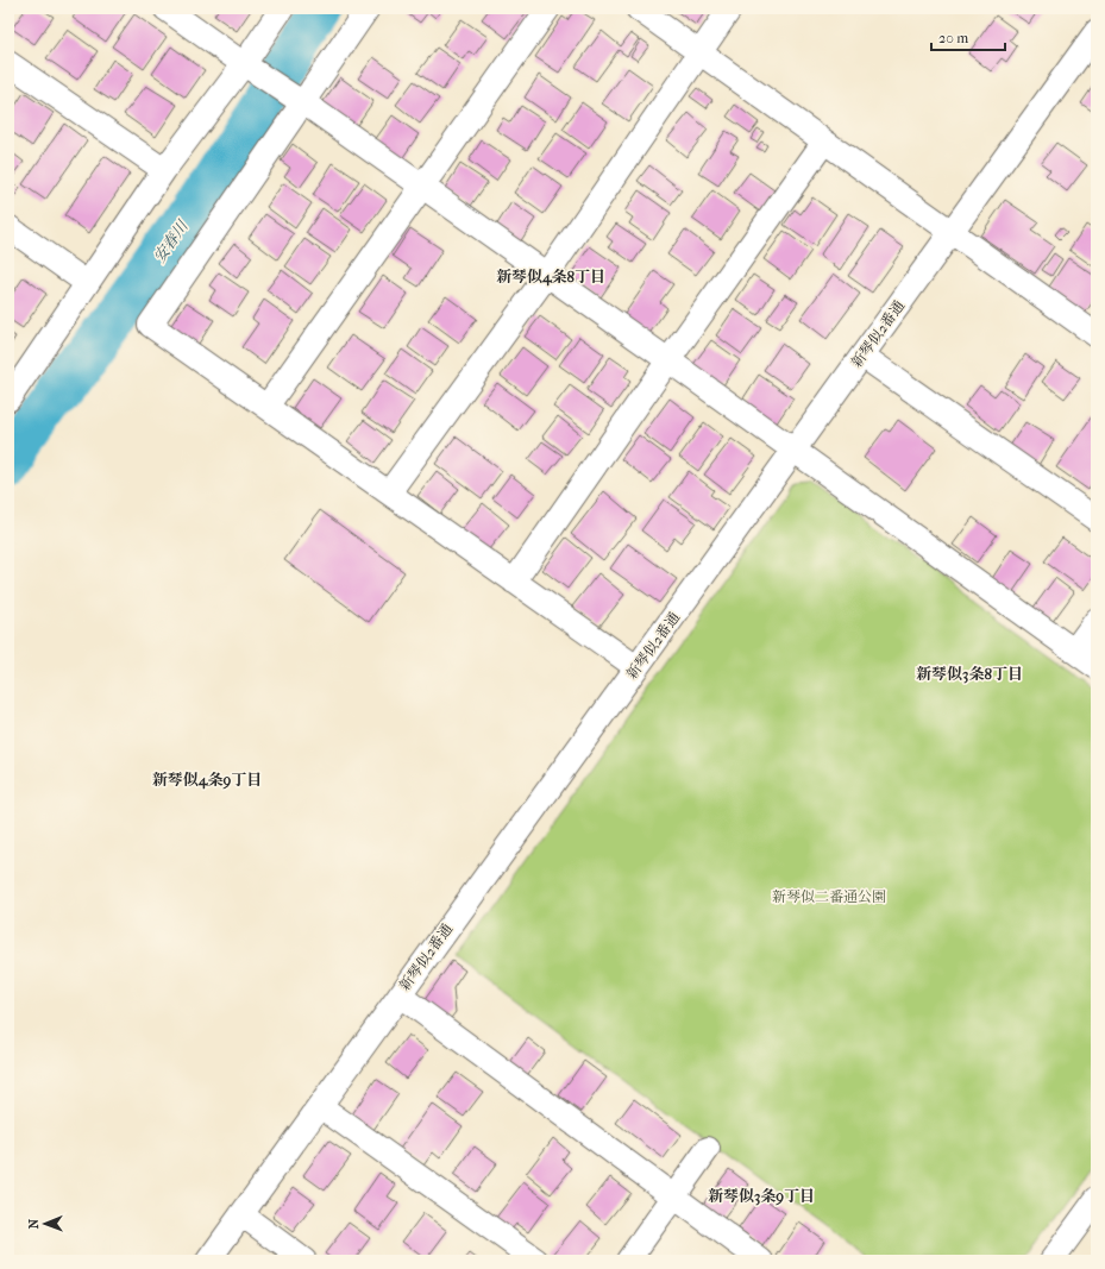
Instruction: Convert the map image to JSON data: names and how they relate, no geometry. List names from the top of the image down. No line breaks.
{"streets":{"street":["新琴似2番通"]},"districts":["新琴似4条8丁目","新琴似3条8丁目","新琴似4条9丁目","新琴似3条9丁目"],"water":["安春川"],"parks":["新琴似二番通公園"],"scale_bar":"20 m","north":"left"}
